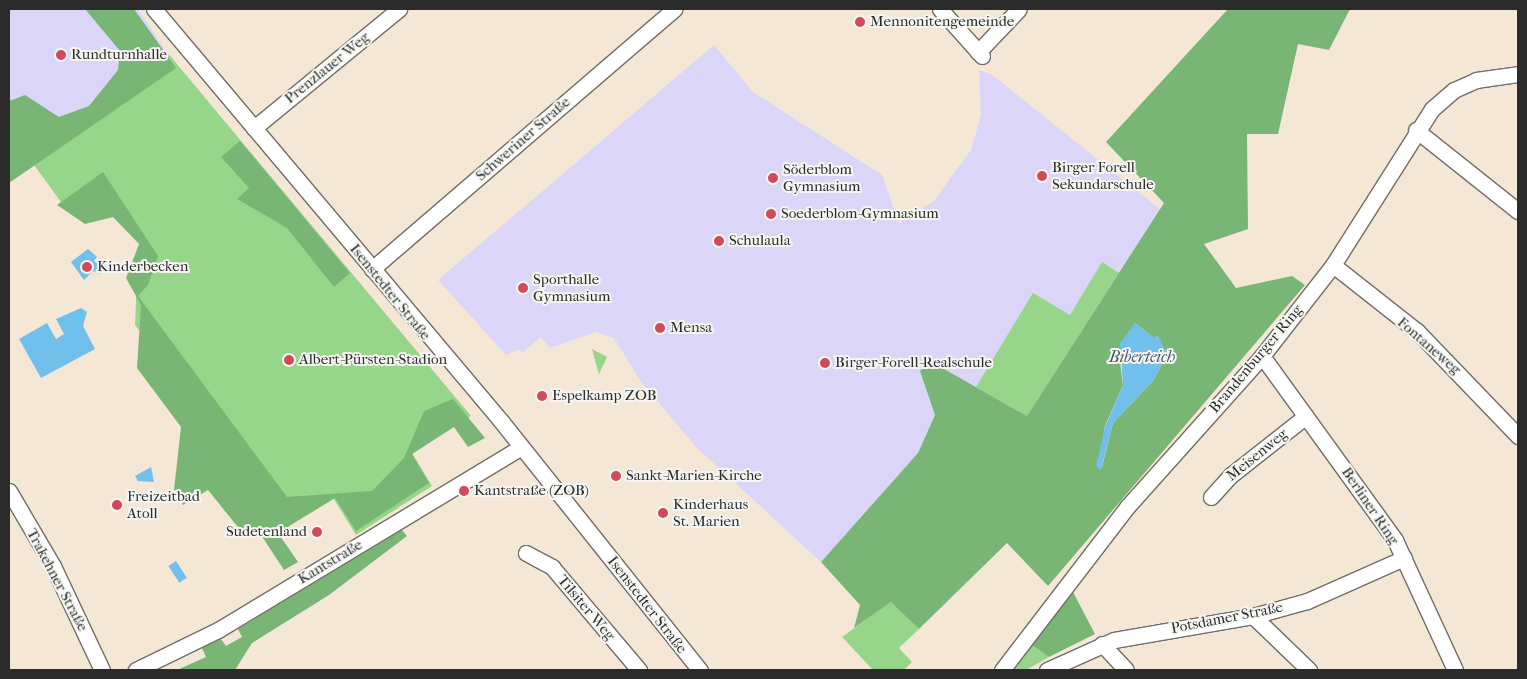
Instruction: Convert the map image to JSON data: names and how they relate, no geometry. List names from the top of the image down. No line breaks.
{"streets":{"street":["Prenzlauer Weg","Schweriner Straße","Isenstedter Straße","Fontaneweg","Brandenburger Ring","Meisenweg","Berliner Ring","Kantstraße","Trakehner Straße","Tilsiter Weg","Potsdamer Straße"]},"crossings":[["Prenzlauer Weg","Isenstedter Straße"],["Schweriner Straße","Isenstedter Straße"],["Isenstedter Straße","Kantstraße"],["Fontaneweg","Brandenburger Ring"],["Brandenburger Ring","Berliner Ring"],["Meisenweg","Berliner Ring"],["Berliner Ring","Potsdamer Straße"]],"water":["Biberteich"],"places":["Mennonitengemeinde","Rundturnhalle","Birger Forell Sekundarschule","Söderblom Gymnasium","Soederblom-Gymnasium","Schulaula","Kinderbecken","Sporthalle Gymnasium","Mensa","Albert-Pürsten-Stadion","Birger-Forell-Realschule","Espelkamp ZOB","Sankt-Marien-Kirche","Kantstraße (ZOB)","Freizeitbad Atoll","Kinderhaus St. Marien","Sudetenland"]}
